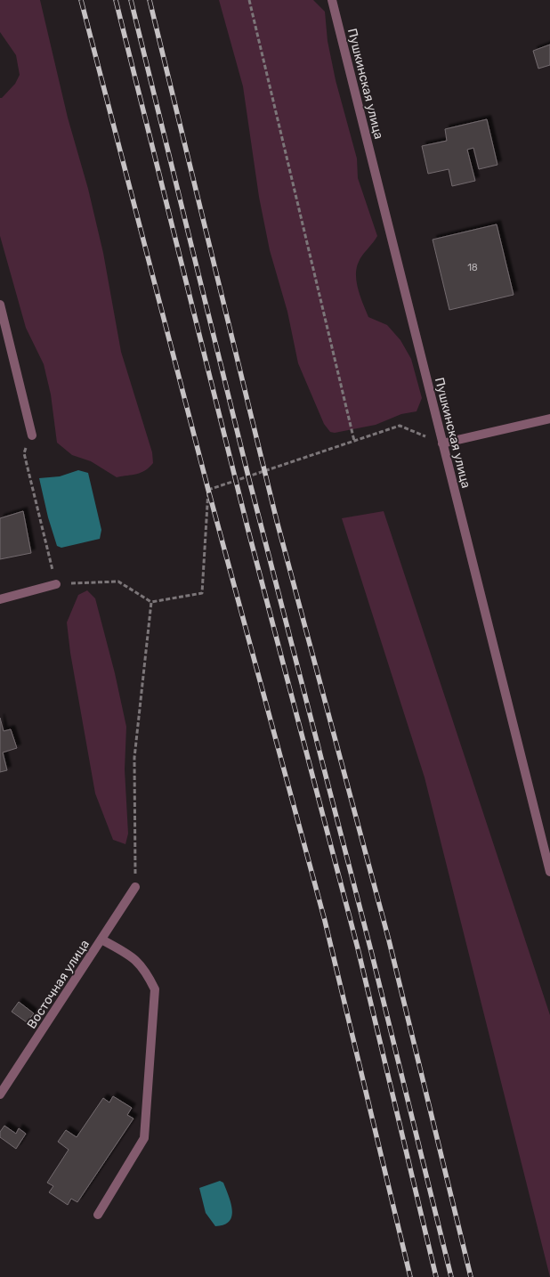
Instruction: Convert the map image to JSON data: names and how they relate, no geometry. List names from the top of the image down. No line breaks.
{"streets":{"street":["Пушкинская улица","Восточная улица"]},"house_numbers":["18"]}
